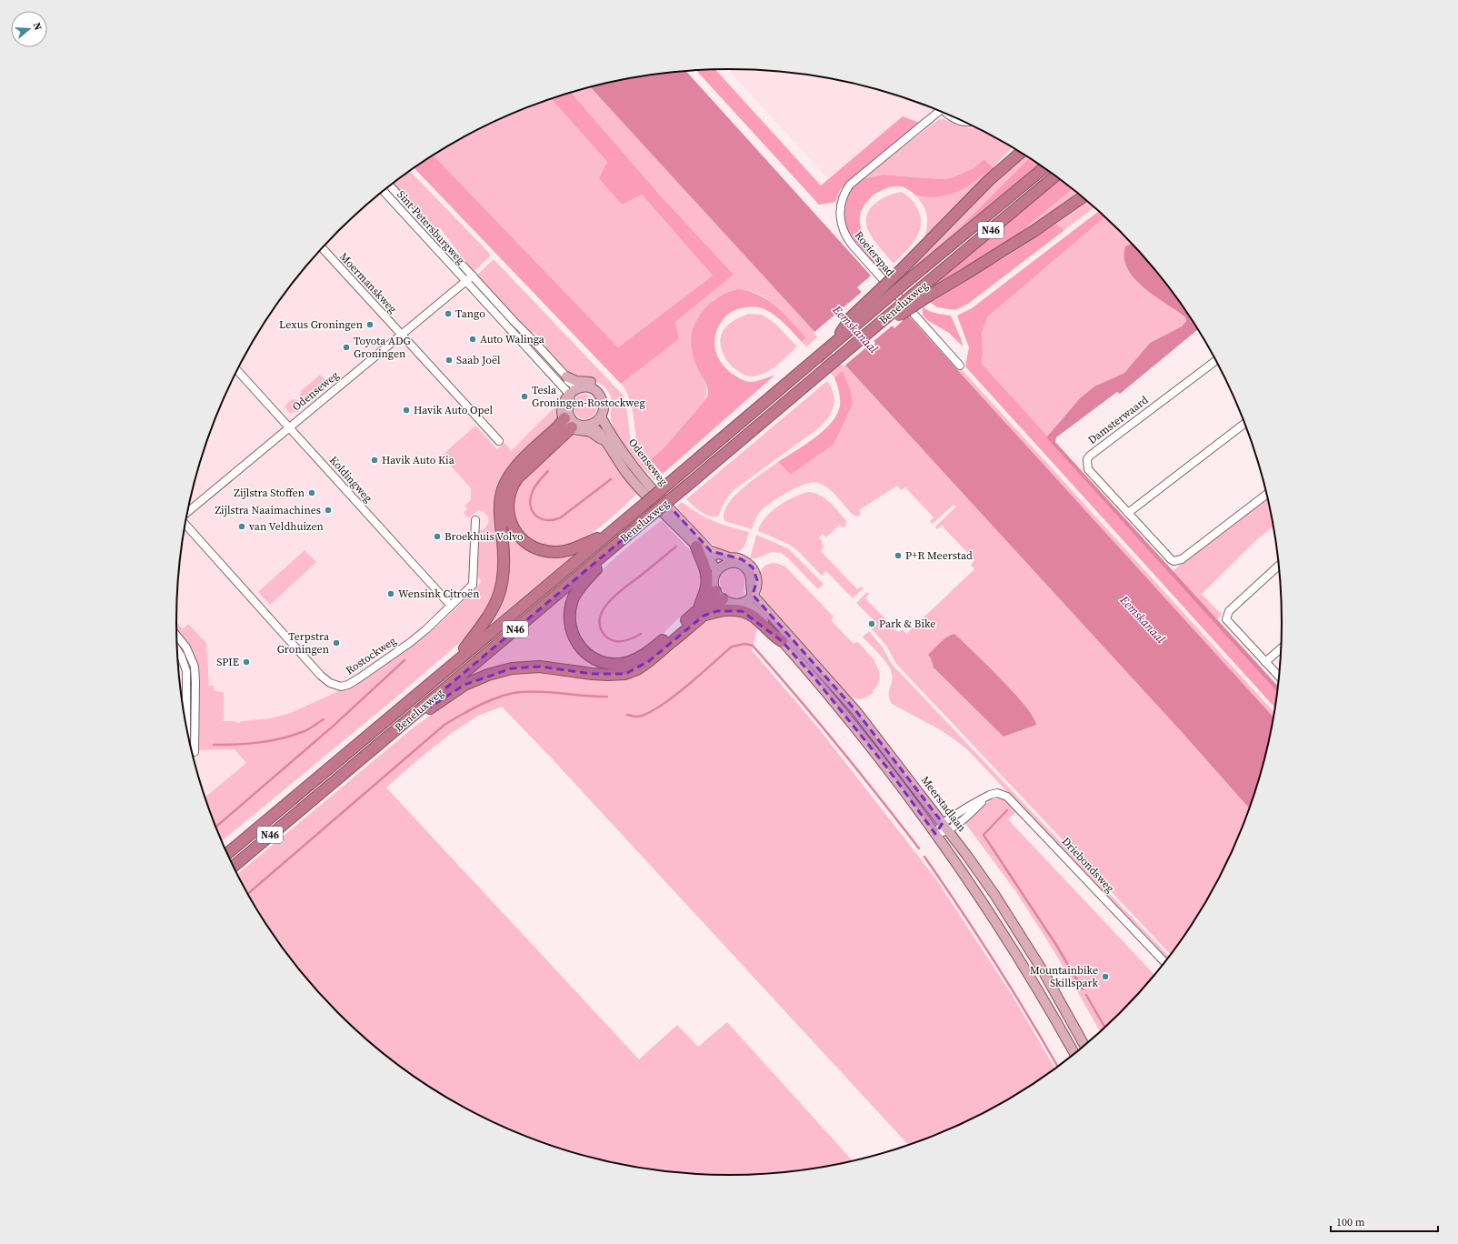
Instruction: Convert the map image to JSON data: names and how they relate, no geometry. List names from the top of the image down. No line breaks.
{"streets":{"highway":["N46","Beneluxweg"],"main road":["Odenseweg","Meerstadlaan"],"street":["Sint-Petersburgweg","Roeierspad","Moermanskweg","Damsterwaard","Koldingweg","Rostockweg","Driebondsweg"]},"crossings":[["Sint-Petersburgweg","Odenseweg"],["N46","Beneluxweg"],["N46","Odenseweg"],["N46","Meerstadlaan"],["Moermanskweg","Odenseweg"],["Odenseweg","Koldingweg"],["Odenseweg","Meerstadlaan"],["Koldingweg","Rostockweg"],["Meerstadlaan","Driebondsweg"]],"water":["Eemskanaal"],"places":["Tango","Lexus Groningen","Auto Walinga","Toyota ADG Groningen","Saab Joël","Tesla Groningen-Rostockweg","Havik Auto Opel","Havik Auto Kia","Zijlstra Stoffen","Zijlstra Naaimachines","van Veldhuizen","Broekhuis Volvo","P+R Meerstad","Wensink Citroën","Park & Bike","Terpstra Groningen","SPIE","Mountainbike Skillspark"],"scale_bar":"100 m","north":"right"}
